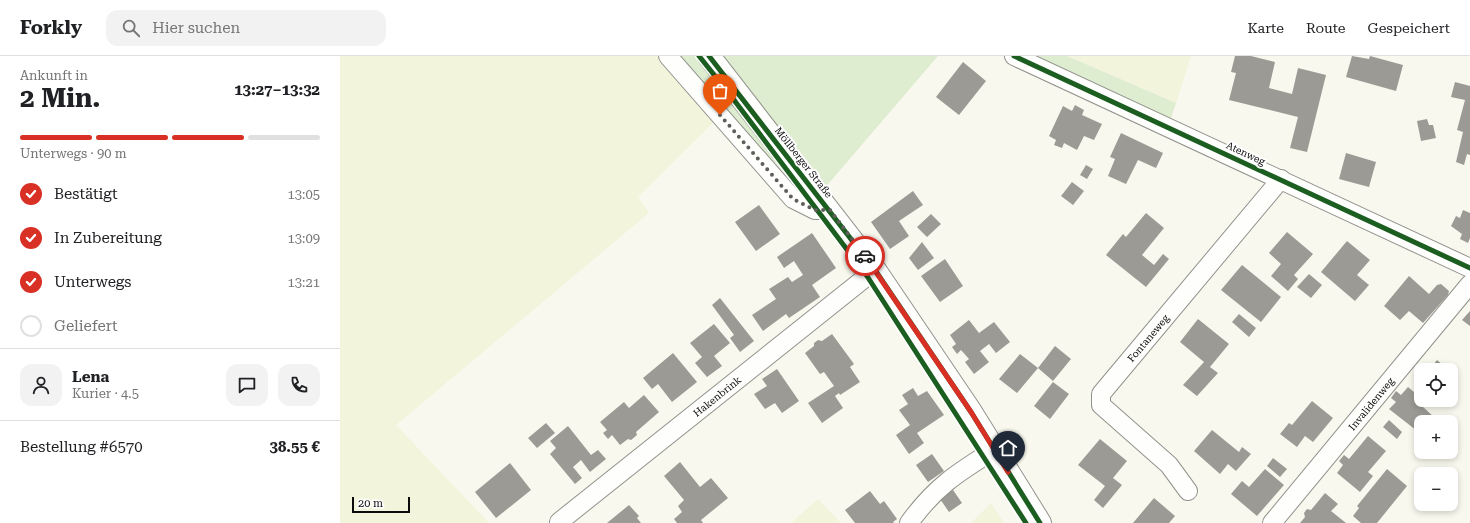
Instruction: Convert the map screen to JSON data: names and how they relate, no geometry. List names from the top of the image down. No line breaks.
{"streets":{"street":["Atenweg","Möllberger Straße","Fontaneweg","Hakenbrink","Invalidenweg"]},"crossings":[["Atenweg","Fontaneweg"],["Möllberger Straße","Hakenbrink"]],"scale_bar":"20 m","page":{"header":"Forkly","search":"Hier suchen","nav":["Karte","Route","Gespeichert"],"heading":["2 Min.","Ankunft in","13:27–13:32"],"panel":["Lena","Kurier · 4.5","Bestellung #6570","38.55 €"],"bar":"Unterwegs · 90 m","list":[["Bestätigt","13:05"],["In Zubereitung","13:09"],["Unterwegs","13:21"],"Geliefert"],"map_buttons":["+","−"],"scale":"20 m"}}
